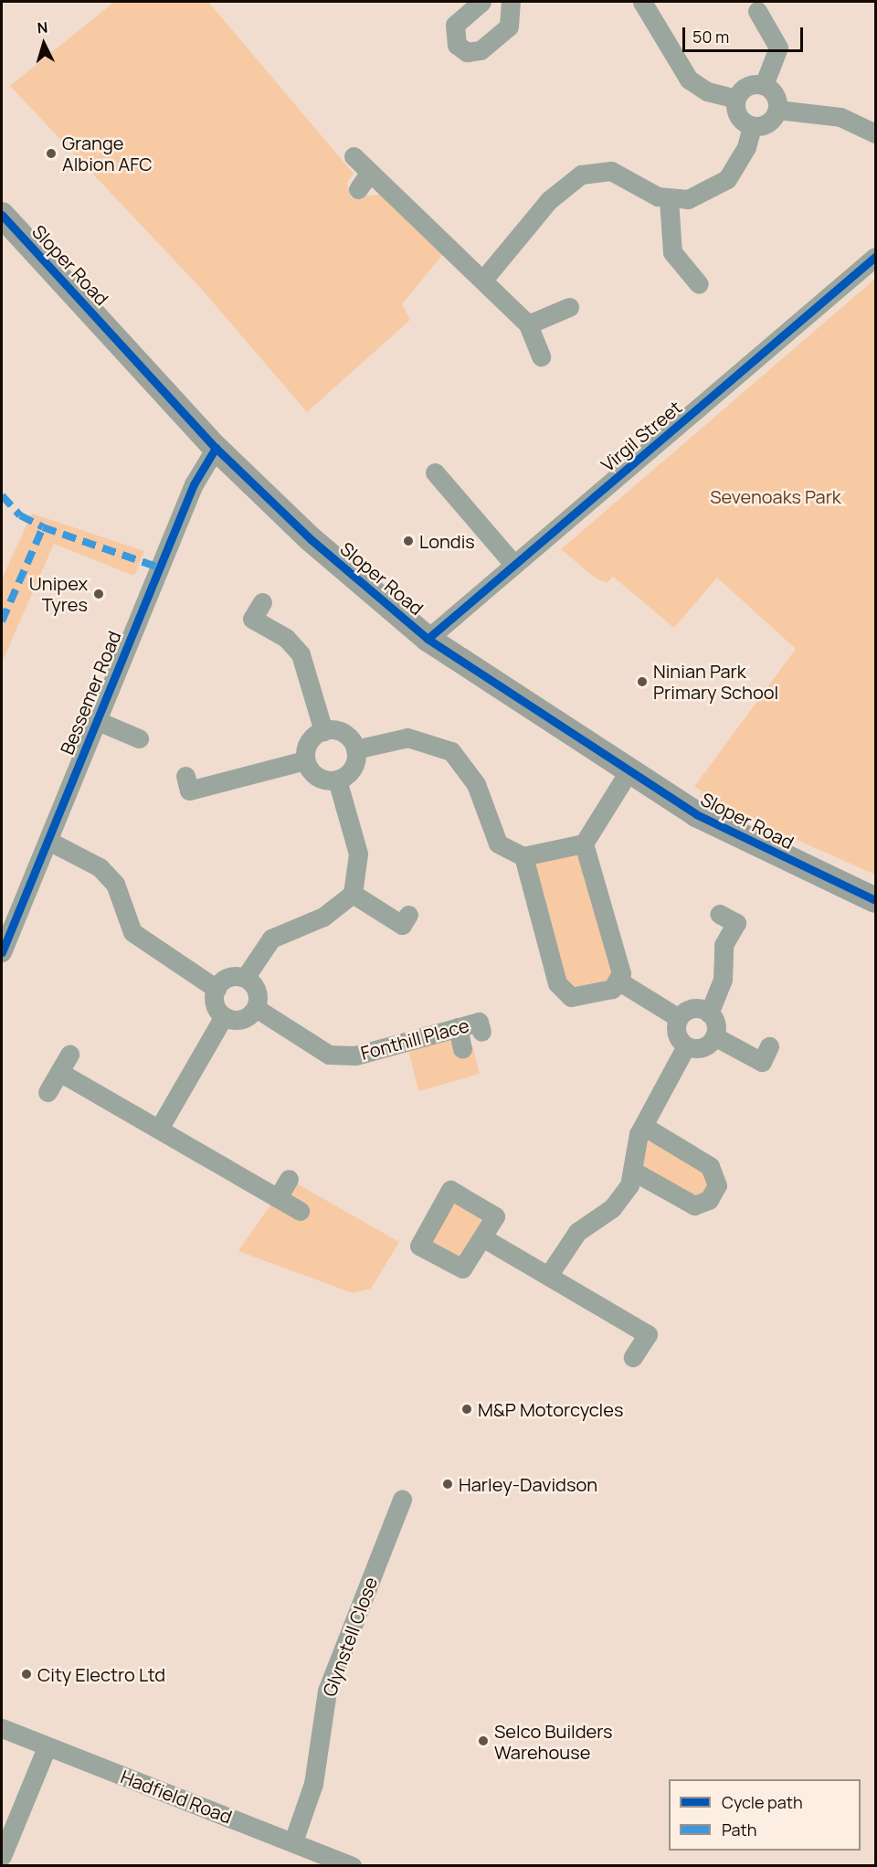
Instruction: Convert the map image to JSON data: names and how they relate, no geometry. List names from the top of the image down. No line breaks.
{"streets":{"street":["Sloper Road","Virgil Street","Bessemer Road","Fonthill Place","Glynstell Close","Hadfield Road"]},"crossings":[["Sloper Road","Virgil Street"],["Sloper Road","Bessemer Road"],["Glynstell Close","Hadfield Road"]],"parks":["Sevenoaks Park"],"places":["Grange Albion AFC","Londis","Unipex Tyres","Ninian Park Primary School","M&P Motorcycles","Harley-Davidson","City Electro Ltd","Selco Builders Warehouse"],"legend":["Cycle path","Path"],"scale_bar":"50 m","north":"top"}
